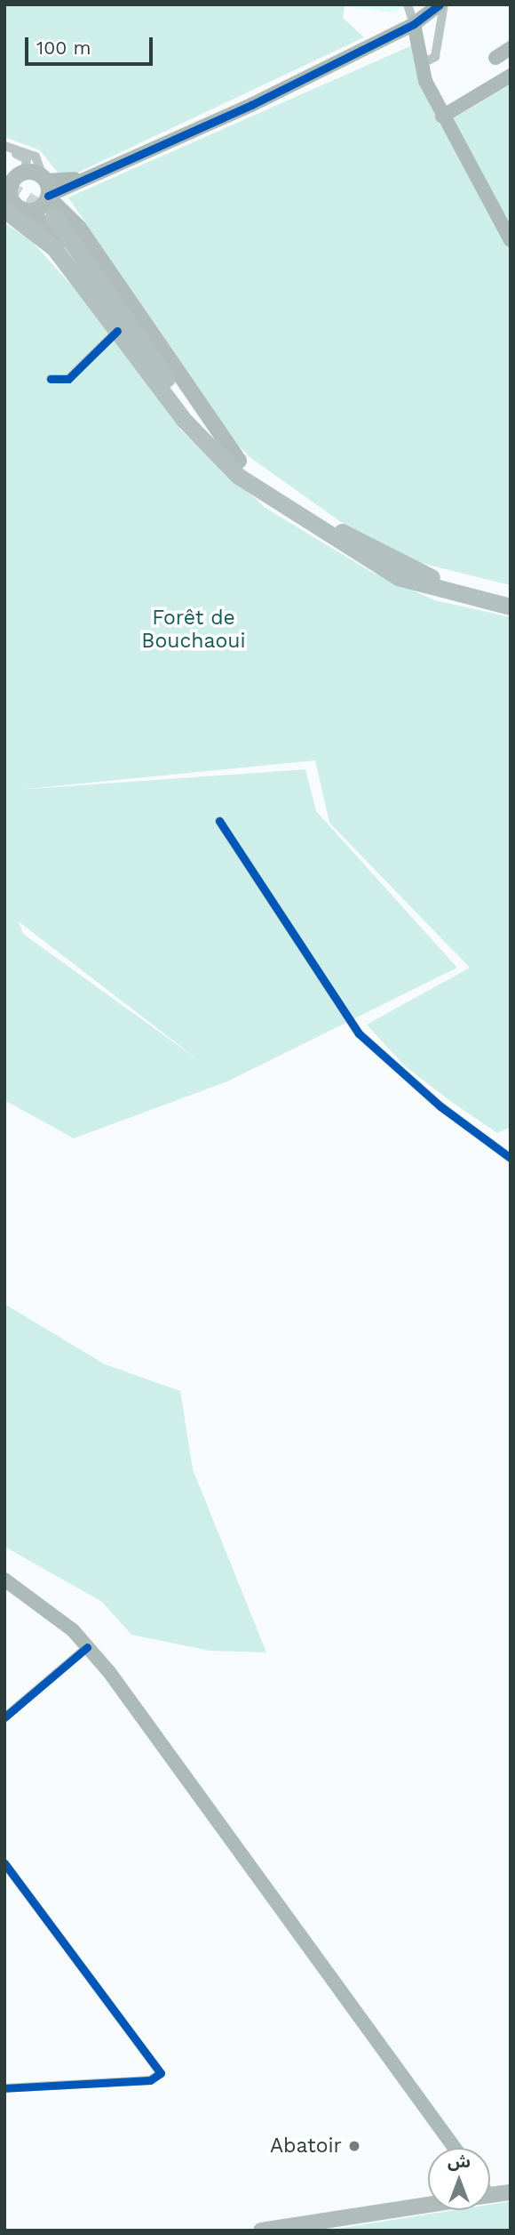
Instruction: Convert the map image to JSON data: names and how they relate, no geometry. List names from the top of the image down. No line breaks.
{"parks":["Forêt de Bouchaoui"],"places":["Abatoir"],"scale_bar":"100 m","north":"top"}
